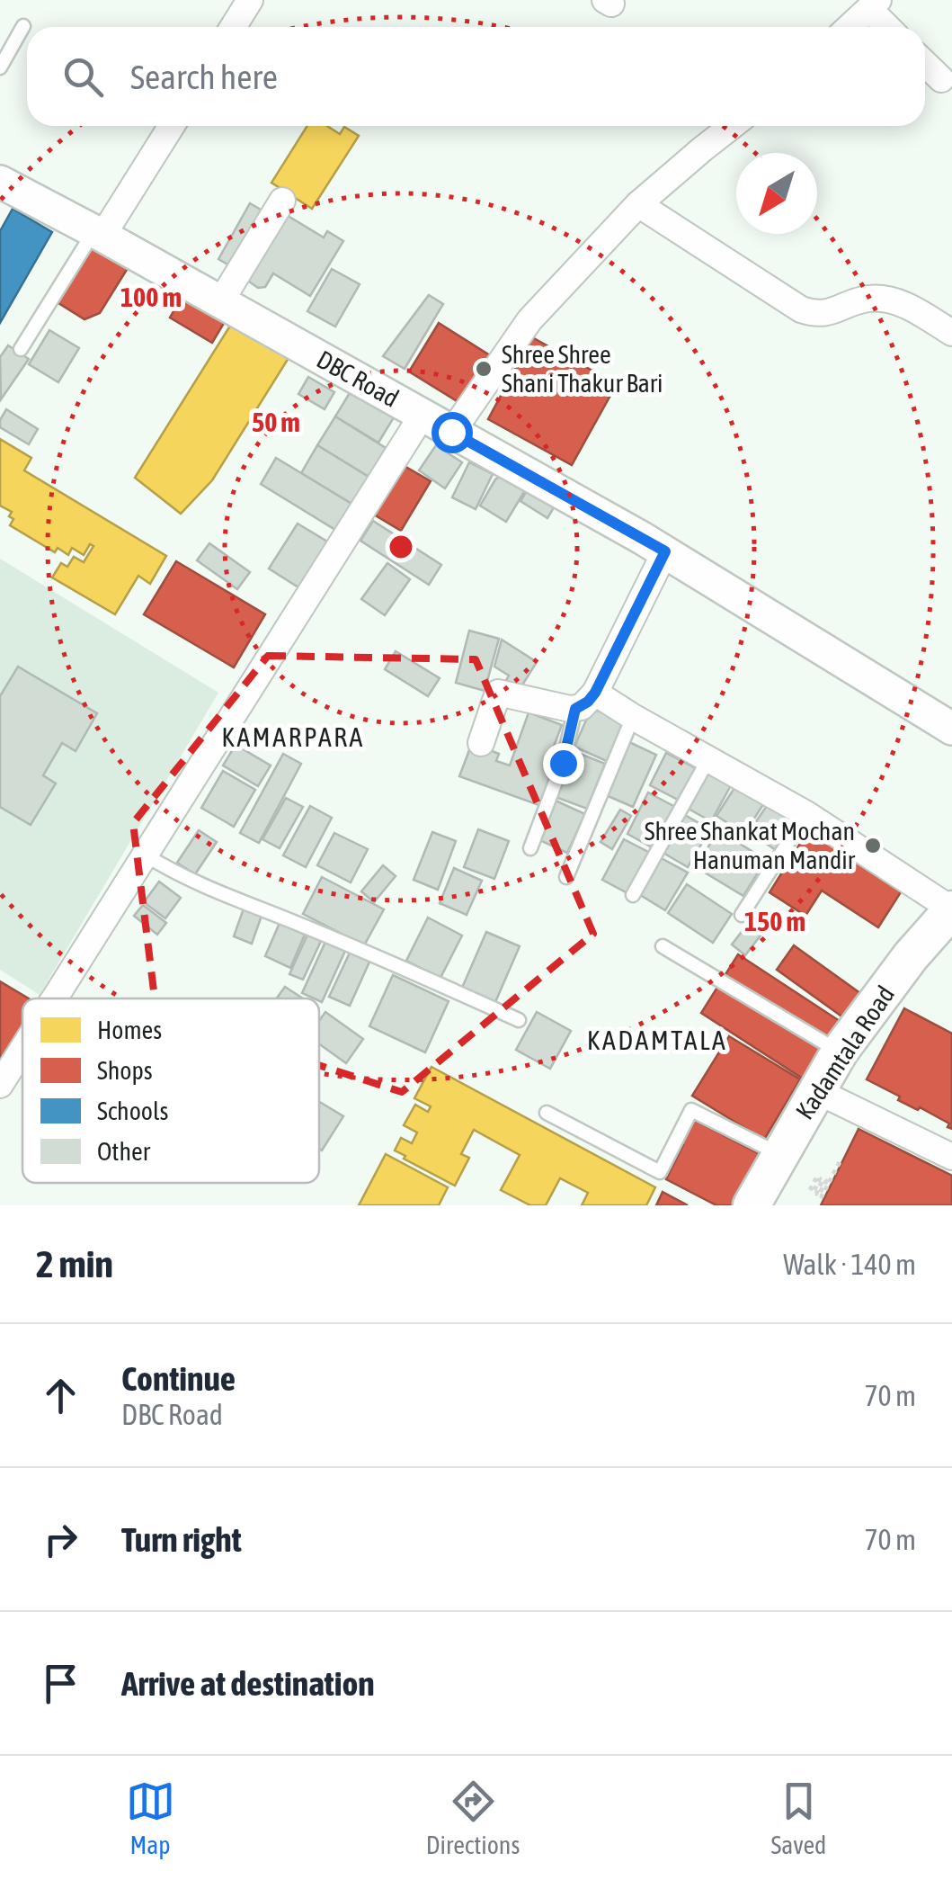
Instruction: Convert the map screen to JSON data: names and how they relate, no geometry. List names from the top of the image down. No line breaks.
{"streets":{"main road":["Kadamtala Road"],"street":["DBC Road"]},"districts":["KAMARPARA","KADAMTALA"],"places":["Shree Shree Shani Thakur Bari","Shree Shankat Mochan Hanuman Mandir"],"legend":["Homes","Shops","Schools","Other"],"north":"bottom left","page":{"search":"Search here","heading":["2 min","Walk · 140 m"],"list":[["Continue","DBC Road","70 m"],["Turn right","70 m"],"Arrive at destination"],"nav":["Map","Directions","Saved"]},"rings":["100 m","50 m","150 m"]}
